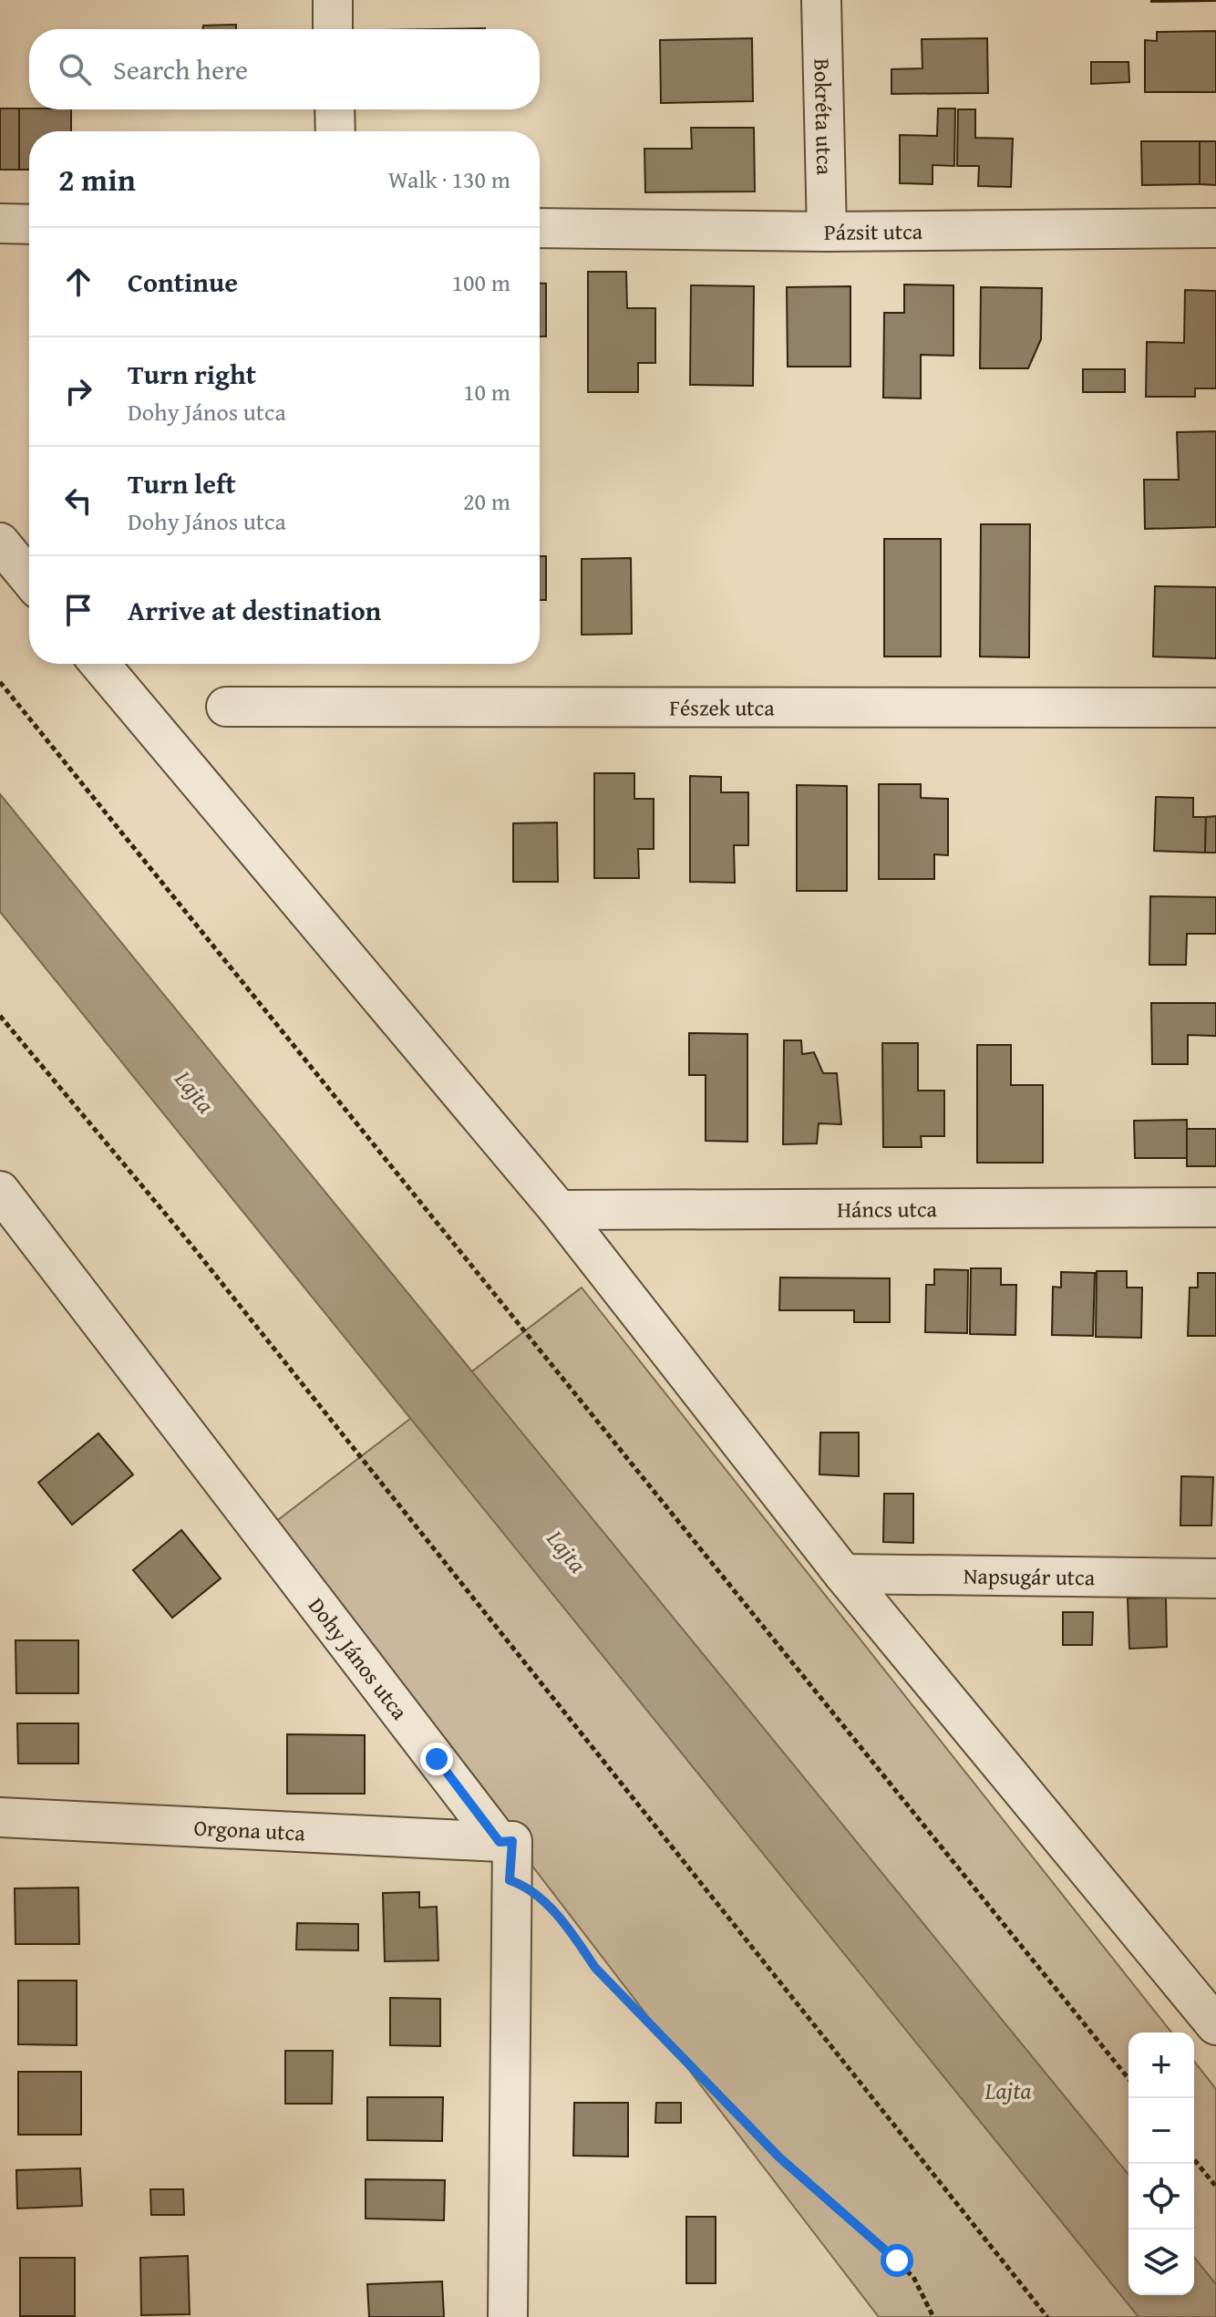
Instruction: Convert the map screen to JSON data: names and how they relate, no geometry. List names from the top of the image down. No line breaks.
{"streets":{"street":["Bokréta utca","Pázsit utca","Fészek utca","Háncs utca","Napsugár utca","Dohy János utca","Orgona utca"]},"crossings":[["Bokréta utca","Pázsit utca"],["Dohy János utca","Orgona utca"]],"water":["Lajta"],"page":{"search":"Search here","heading":["2 min","Walk · 130 m"],"list":[["Continue","100 m"],["Turn right","Dohy János utca","10 m"],["Turn left","Dohy János utca","20 m"],"Arrive at destination"],"map_buttons":["+","−"]}}
